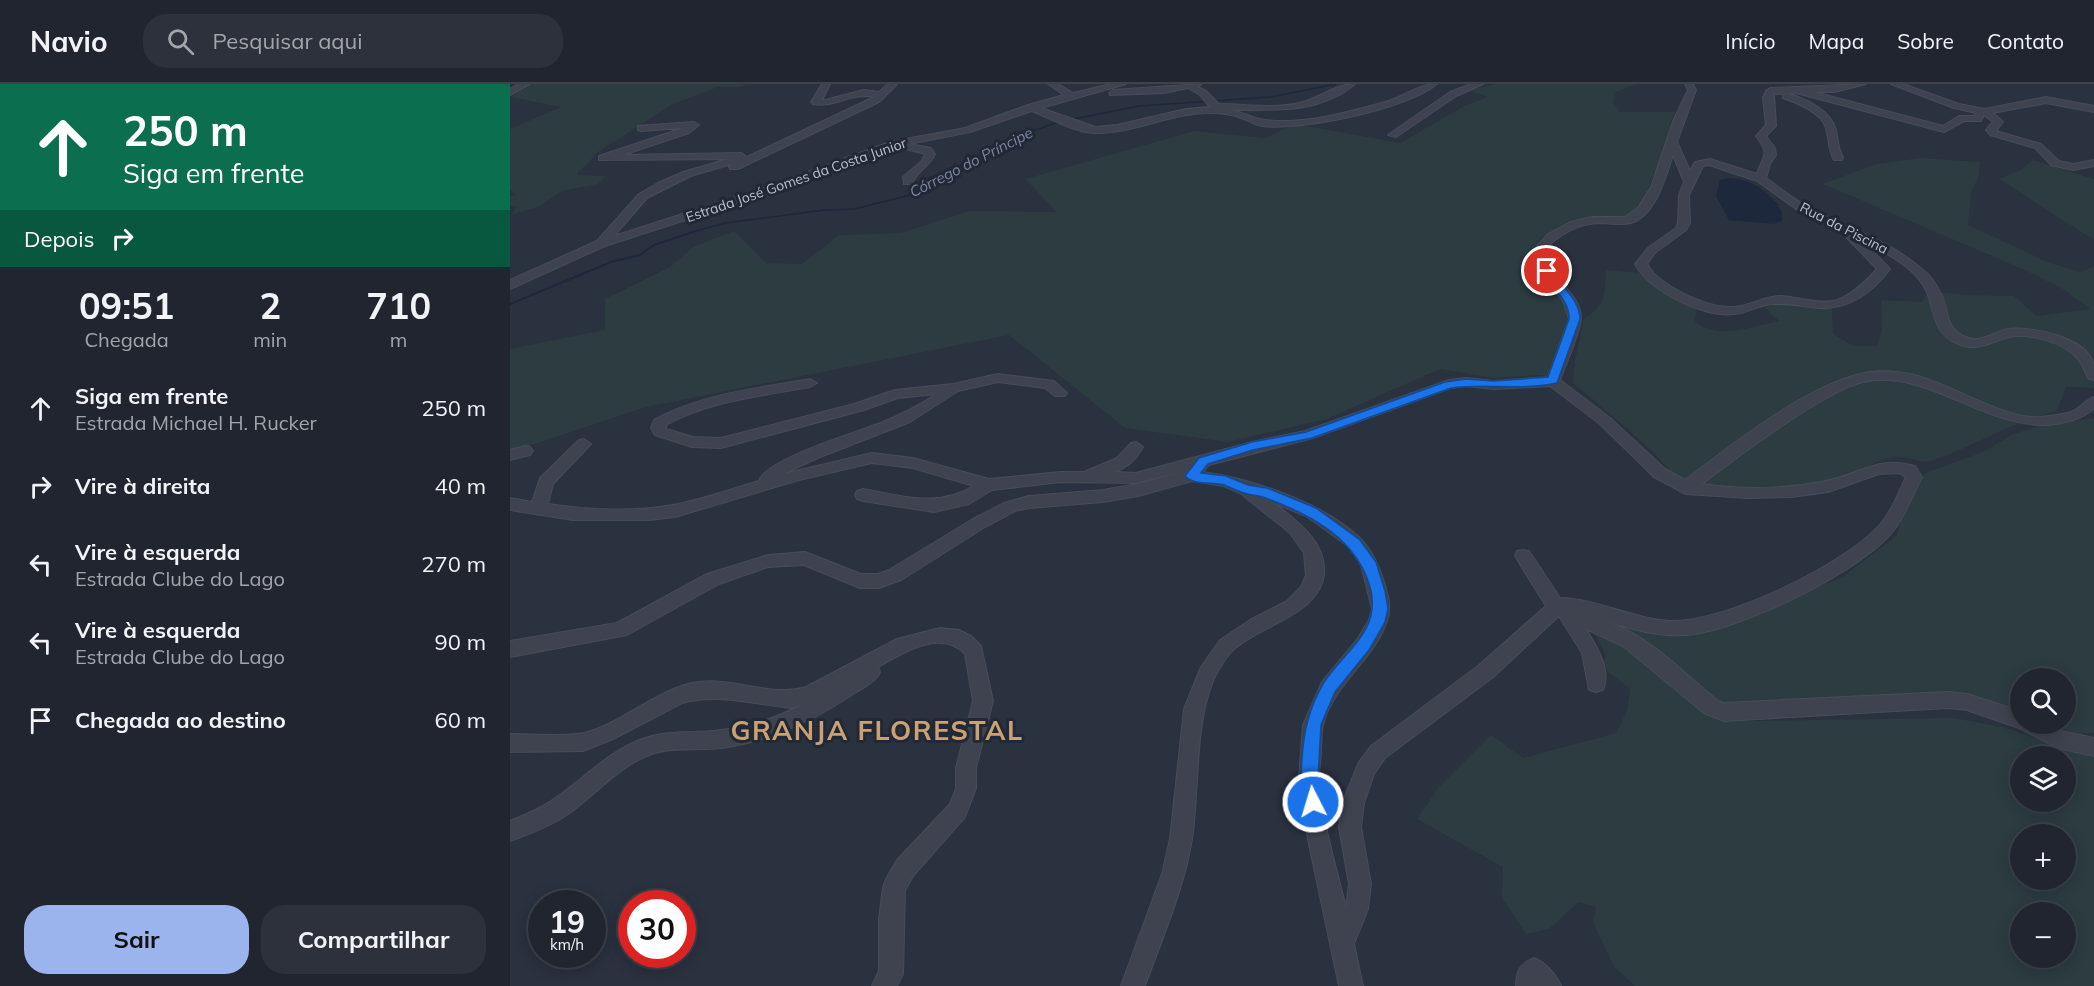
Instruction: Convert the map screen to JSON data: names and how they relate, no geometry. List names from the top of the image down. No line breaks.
{"streets":{"street":["Estrada José Gomes da Costa Junior","Rua da Piscina"]},"districts":["GRANJA FLORESTAL"],"water":["Córrego do Príncipe"],"page":{"header":"Navio","search":"Pesquisar aqui","nav":["Início","Mapa","Sobre","Contato"],"turn":["250 m","Siga em frente"],"then":"Depois","eta":["09:51","Chegada","2","min","710","m"],"list":[{"name":"Siga em frente","note":"Estrada Michael H. Rucker","value":"250 m"},{"name":"Vire à direita","value":"40 m"},{"name":"Vire à esquerda","note":"Estrada Clube do Lago","value":"270 m"},{"name":"Vire à esquerda","note":"Estrada Clube do Lago","value":"90 m"},{"name":"Chegada ao destino","value":"60 m"}],"map_buttons":["+","−"],"speed":"19 km/h","limit":"30","buttons":["Sair","Compartilhar"]}}
